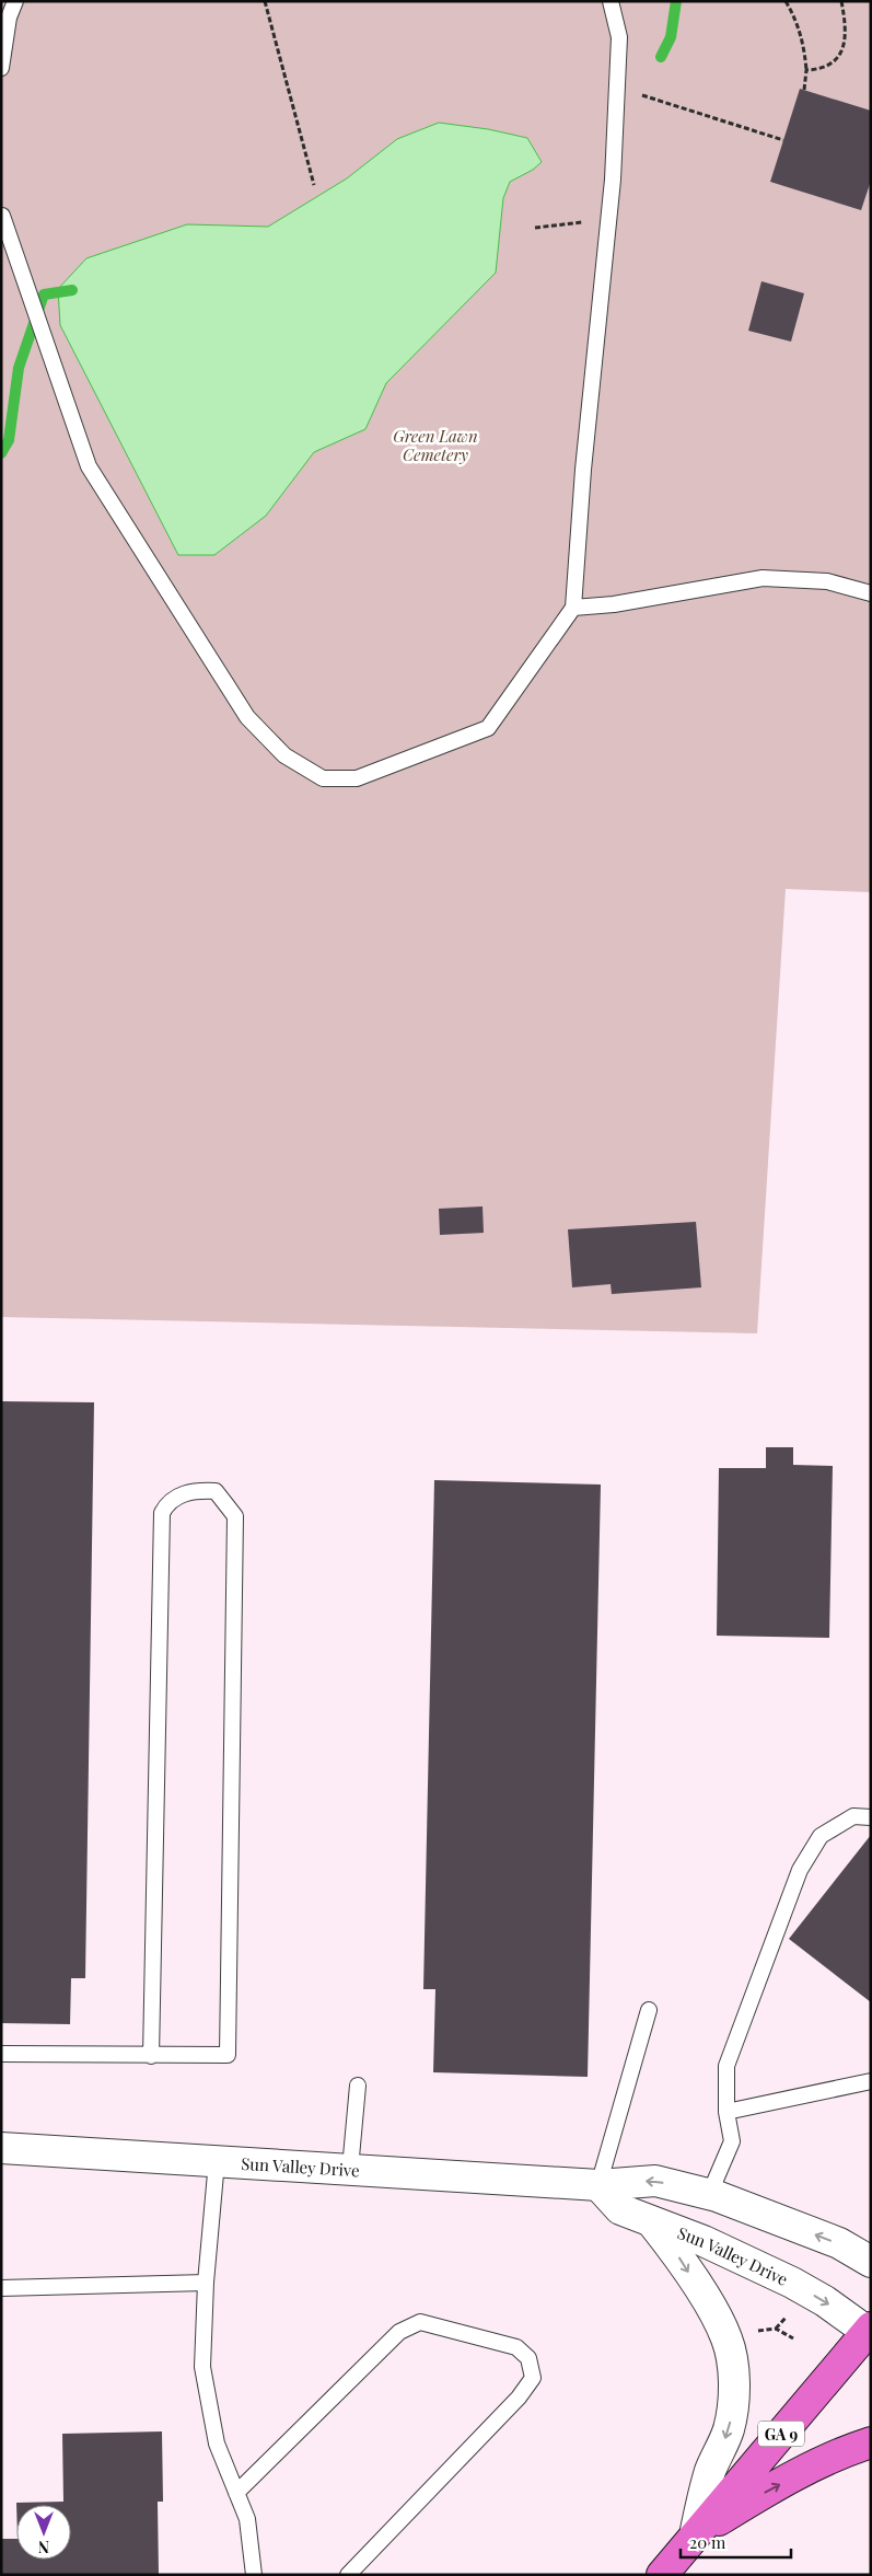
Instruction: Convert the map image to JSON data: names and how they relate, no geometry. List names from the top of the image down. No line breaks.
{"streets":{"highway":["GA 9"],"street":["Sun Valley Drive"]},"crossings":[["Sun Valley Drive","GA 9"]],"parks":["Green Lawn Cemetery"],"scale_bar":"20 m","north":"bottom"}
